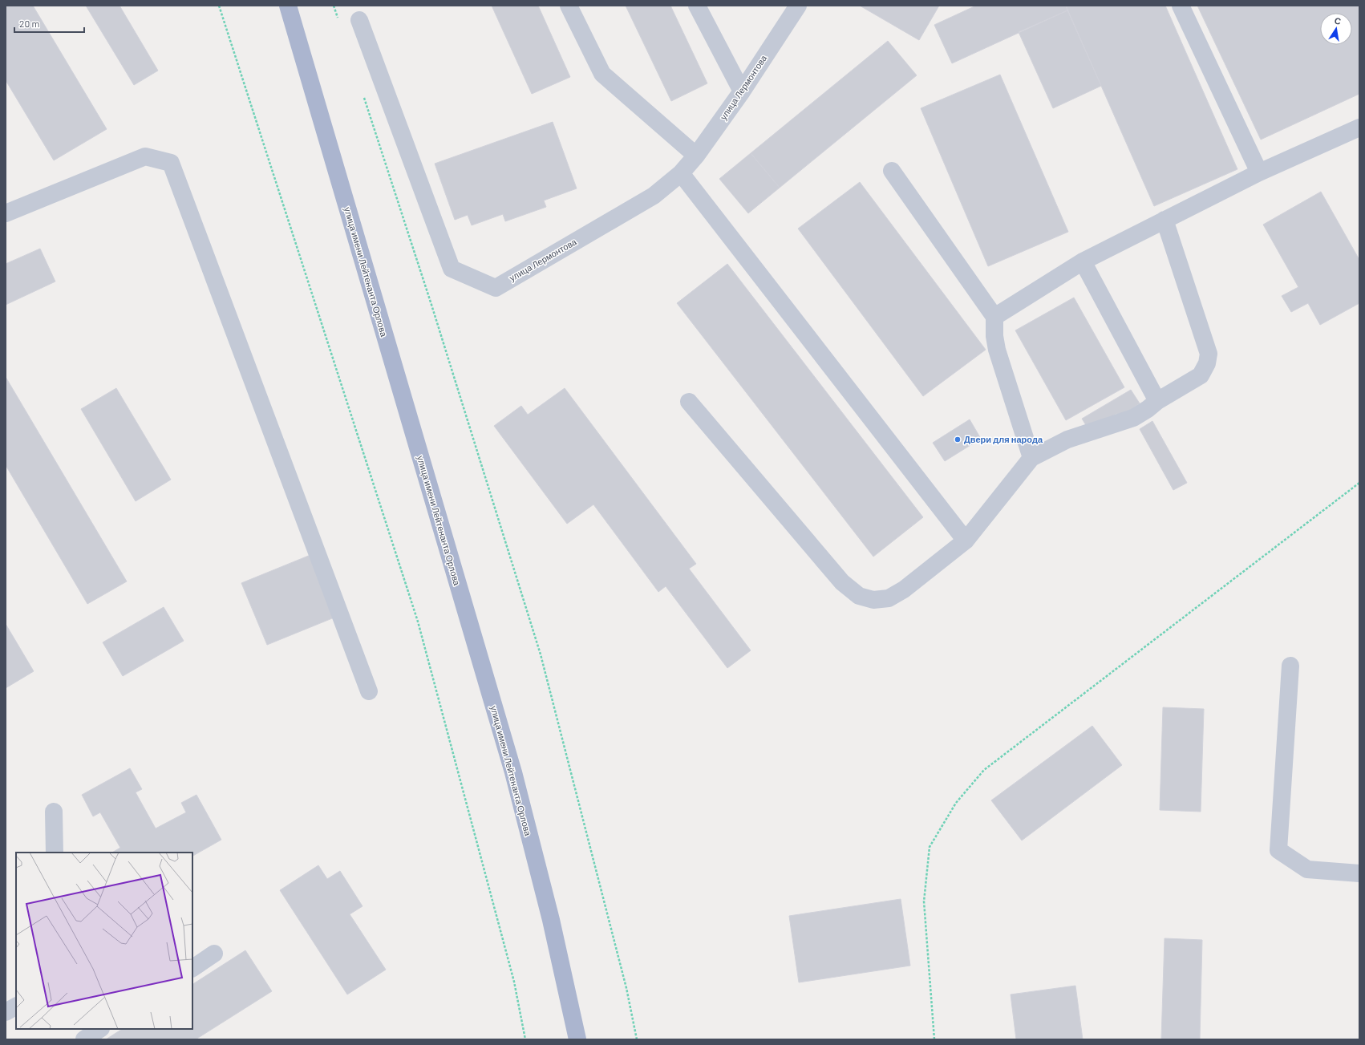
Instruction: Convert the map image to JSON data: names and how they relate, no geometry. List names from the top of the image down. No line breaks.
{"streets":{"main road":["улица имени Лейтенанта Орлова"],"lane":["улица Лермонтова"]},"places":["Двери для народа"],"scale_bar":"20 m","north":"top"}
